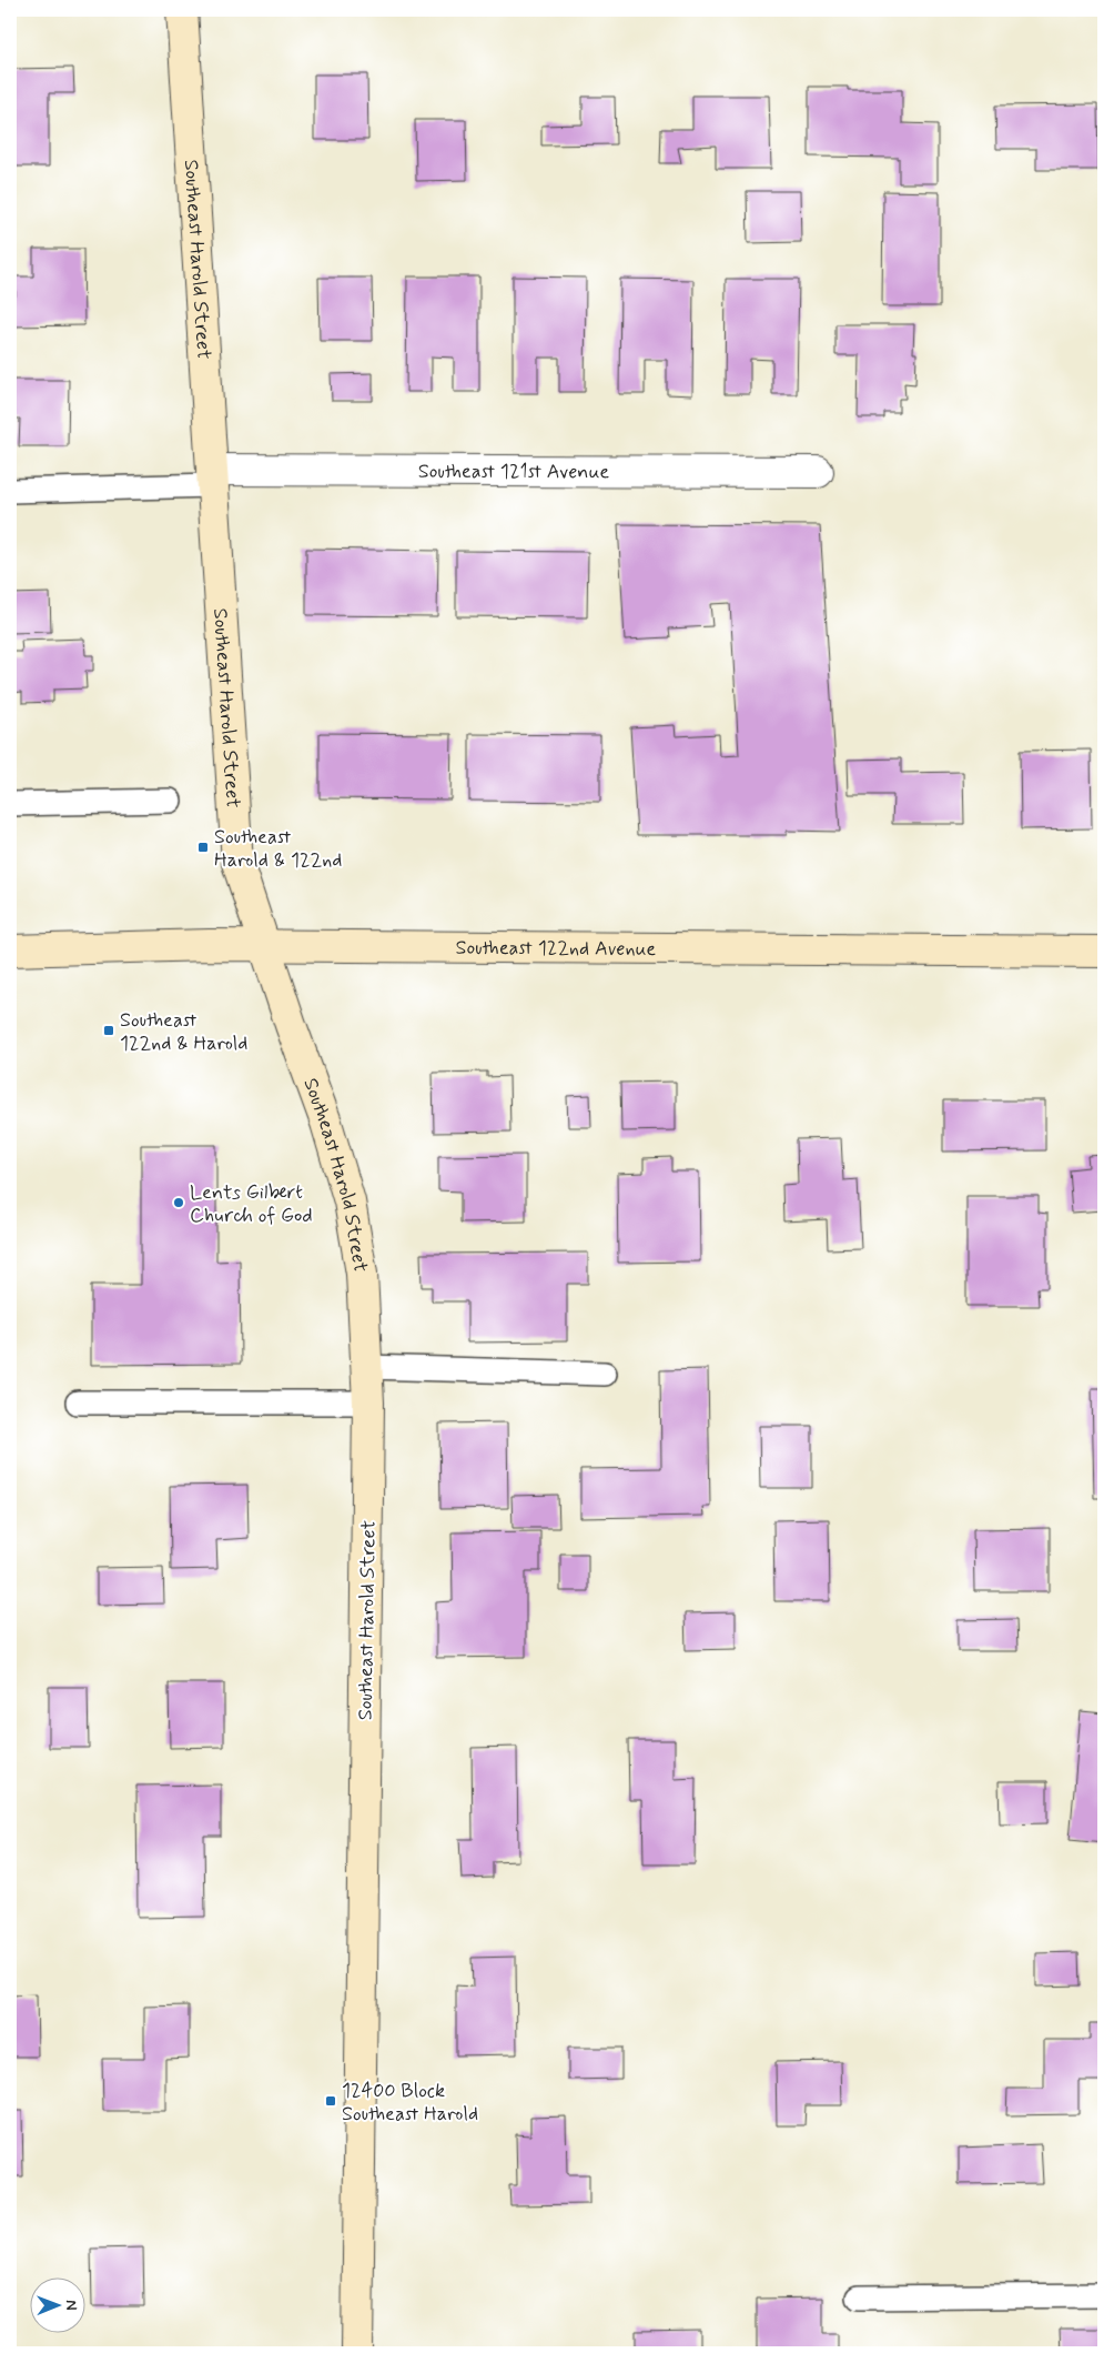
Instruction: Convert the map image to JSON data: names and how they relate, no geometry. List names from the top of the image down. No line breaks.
{"streets":{"street":["Southeast Harold Street","Southeast 121st Avenue","Southeast 122nd Avenue"]},"crossings":[["Southeast Harold Street","Southeast 121st Avenue"],["Southeast Harold Street","Southeast 122nd Avenue"]],"places":{"transit":["Southeast Harold & 122nd","Southeast 122nd & Harold","12400 Block Southeast Harold"],"other":["Lents Gilbert Church of God"]},"north":"right"}
